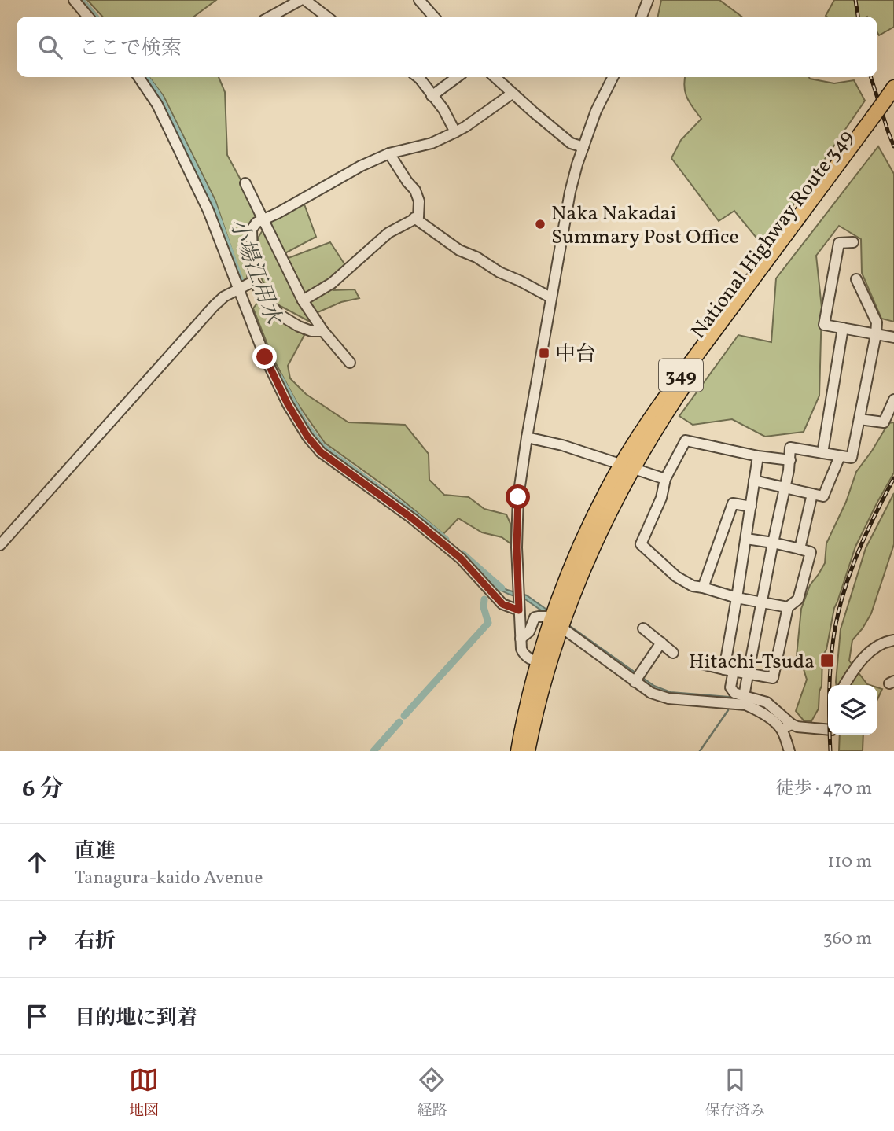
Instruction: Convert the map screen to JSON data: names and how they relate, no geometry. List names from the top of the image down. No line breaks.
{"streets":{"highway":["National Highway Route 349","349"]},"water":["小場江用水"],"places":{"other":["Naka Nakadai Summary Post Office"],"transit":["中台","Hitachi-Tsuda"]},"page":{"search":"ここで検索","heading":["6 分","徒歩 · 470 m"],"list":[["直進","Tanagura-kaido Avenue","110 m"],["右折","360 m"],"目的地に到着"],"nav":["地図","経路","保存済み"]}}
